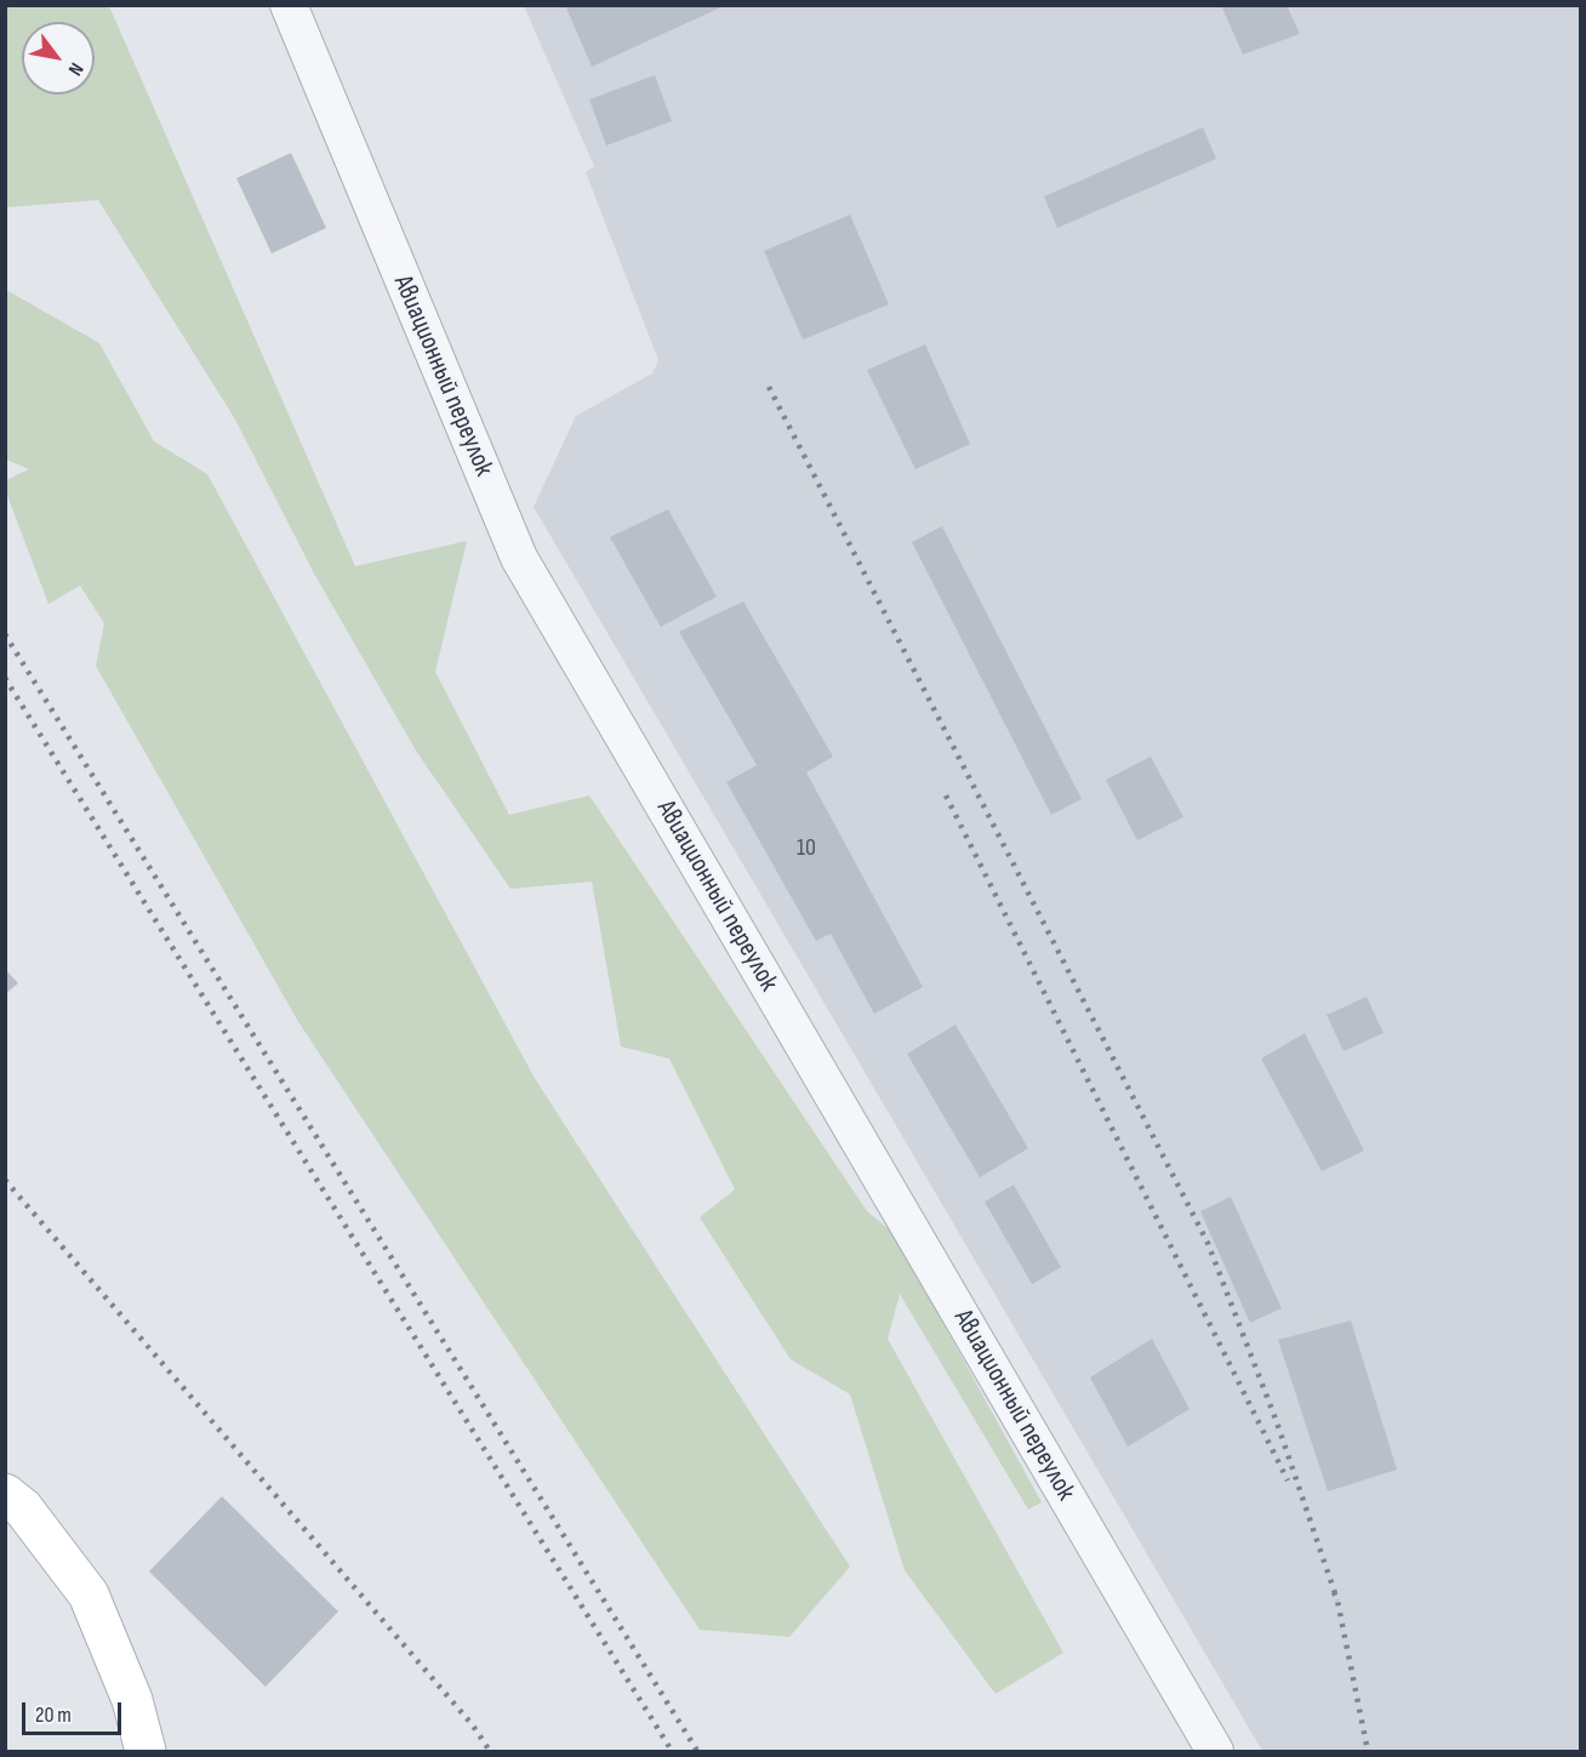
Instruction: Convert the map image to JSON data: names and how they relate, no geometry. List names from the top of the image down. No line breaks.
{"streets":{"street":["Авиационный переулок"]},"house_numbers":["10"],"scale_bar":"20 m","north":"bottom right"}
